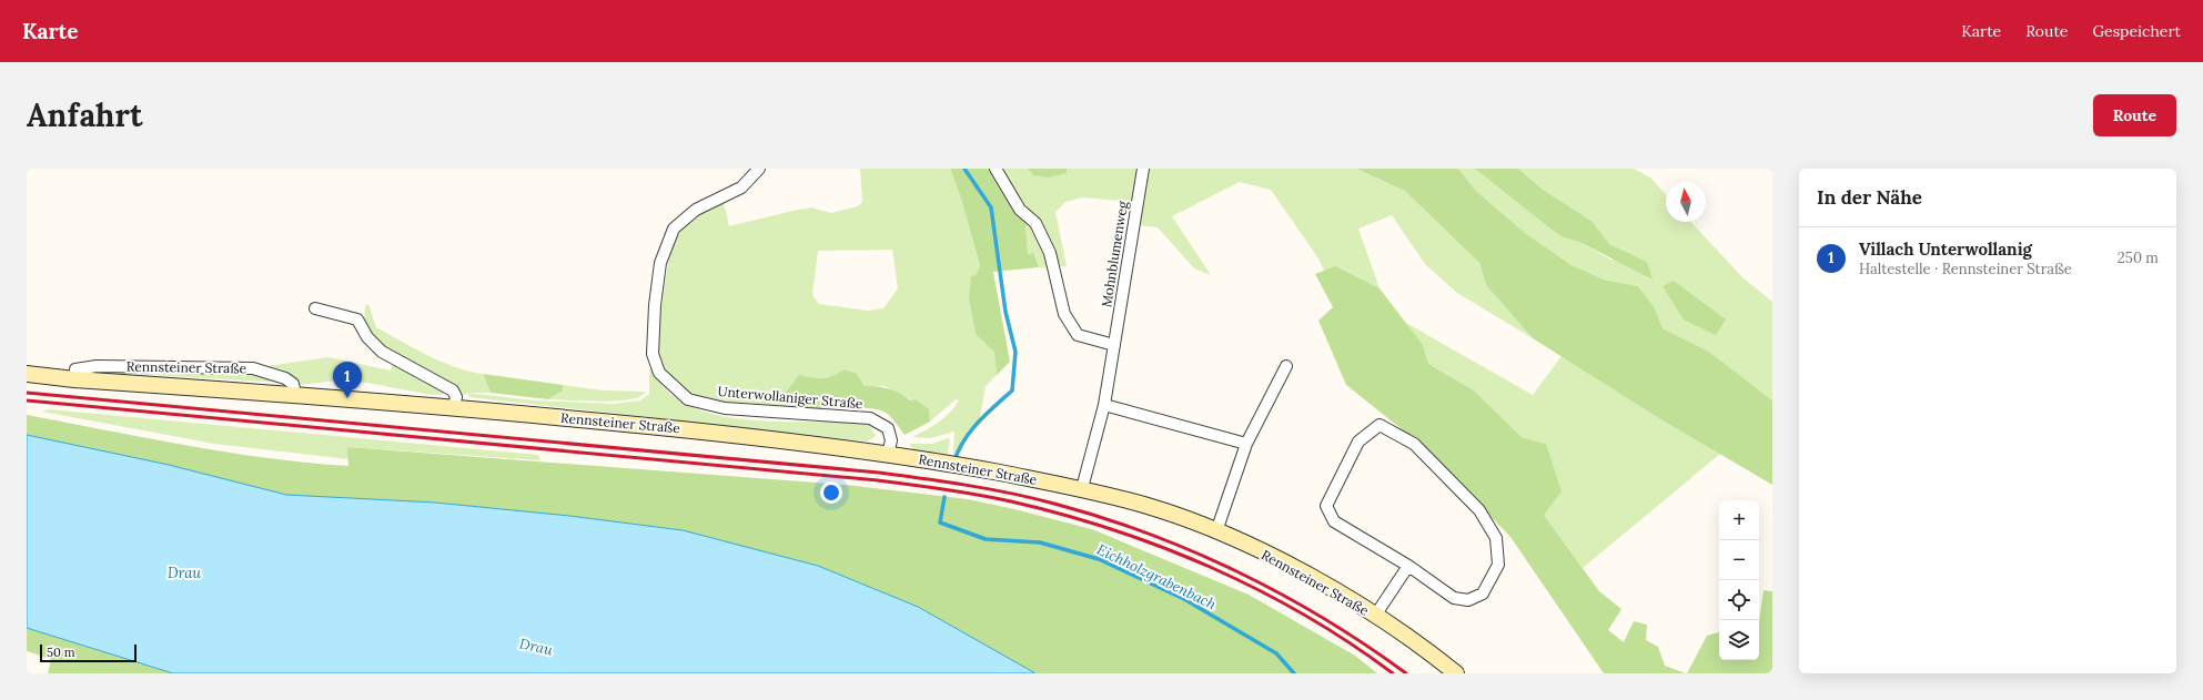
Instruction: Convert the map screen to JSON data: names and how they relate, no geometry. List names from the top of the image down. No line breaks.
{"streets":{"main road":["Rennsteiner Straße"],"street":["Mohnblumenweg","Unterwollaniger Straße"]},"crossings":[["Mohnblumenweg","Rennsteiner Straße"],["Rennsteiner Straße","Unterwollaniger Straße"]],"water":["Drau","Eichholzgrabenbach"],"scale_bar":"50 m","north":"top","page":{"header":"Karte","nav":["Karte","Route","Gespeichert"],"buttons":"Route","title":"Anfahrt","heading":"In der Nähe","list":[{"mark":"1","name":"Villach Unterwollanig","note":"Haltestelle · Rennsteiner Straße","value":"250 m"}],"pins":"1","map_buttons":["+","−"],"scale":"50 m"}}
